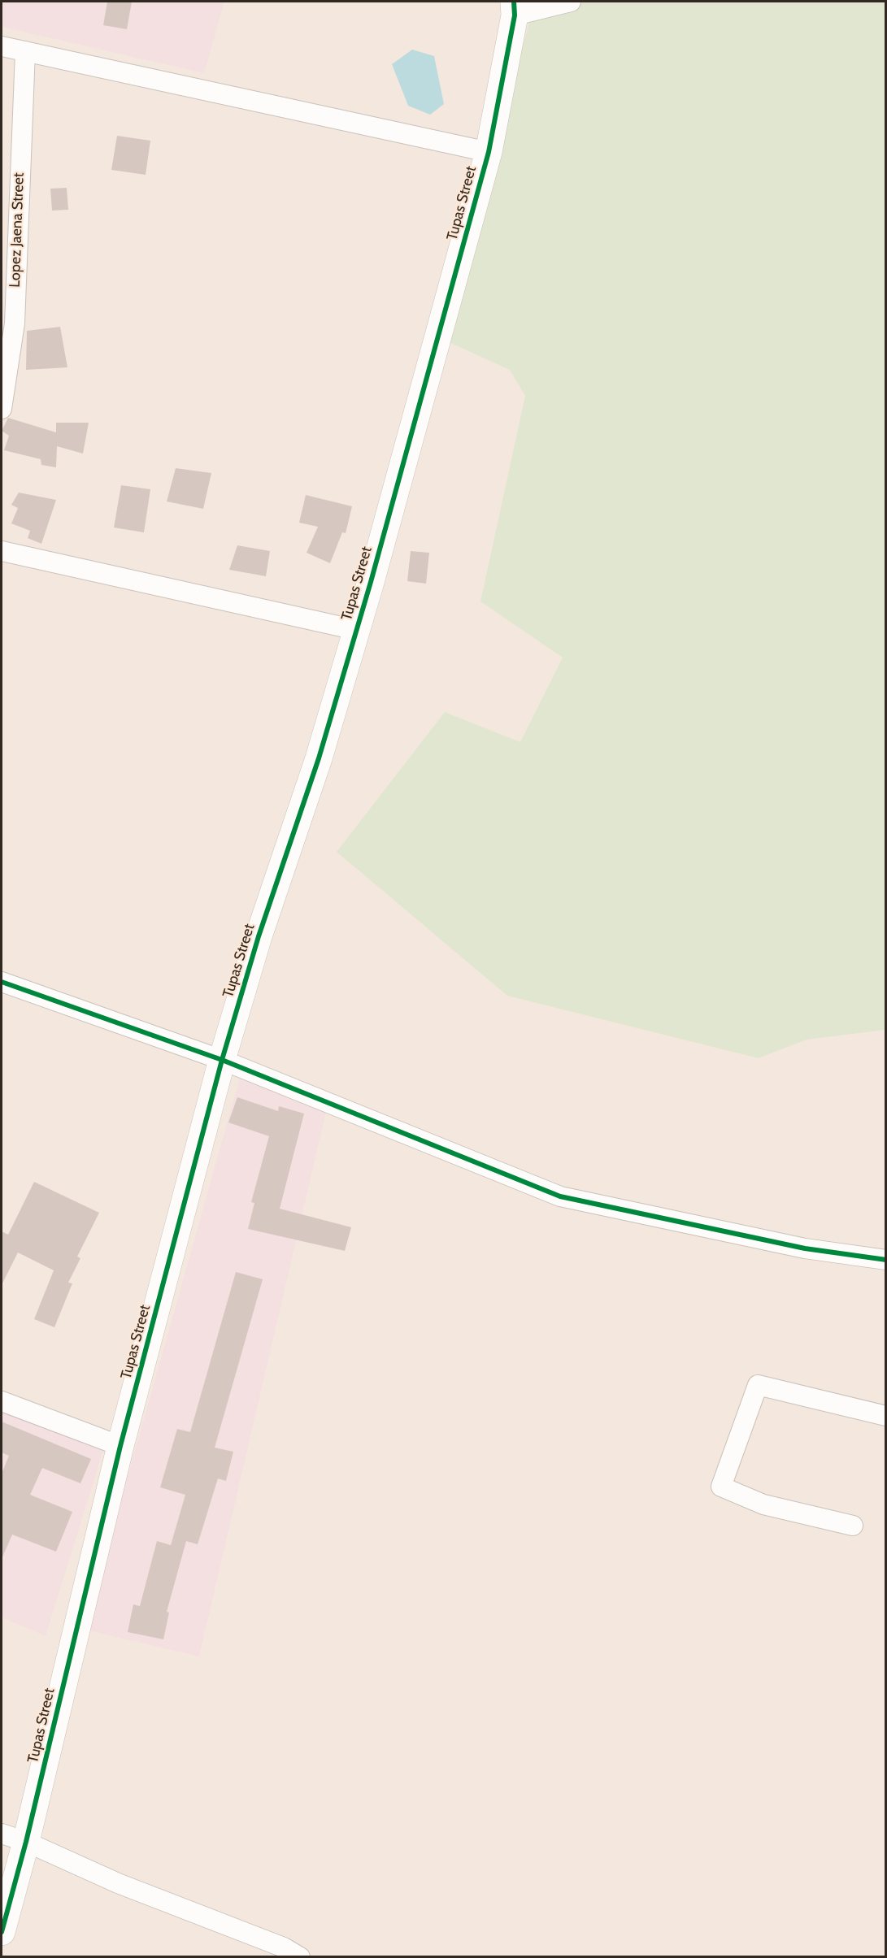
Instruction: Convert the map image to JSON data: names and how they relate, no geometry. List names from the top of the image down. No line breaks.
{"streets":{"street":["Tupas Street","Lopez Jaena Street"]}}
